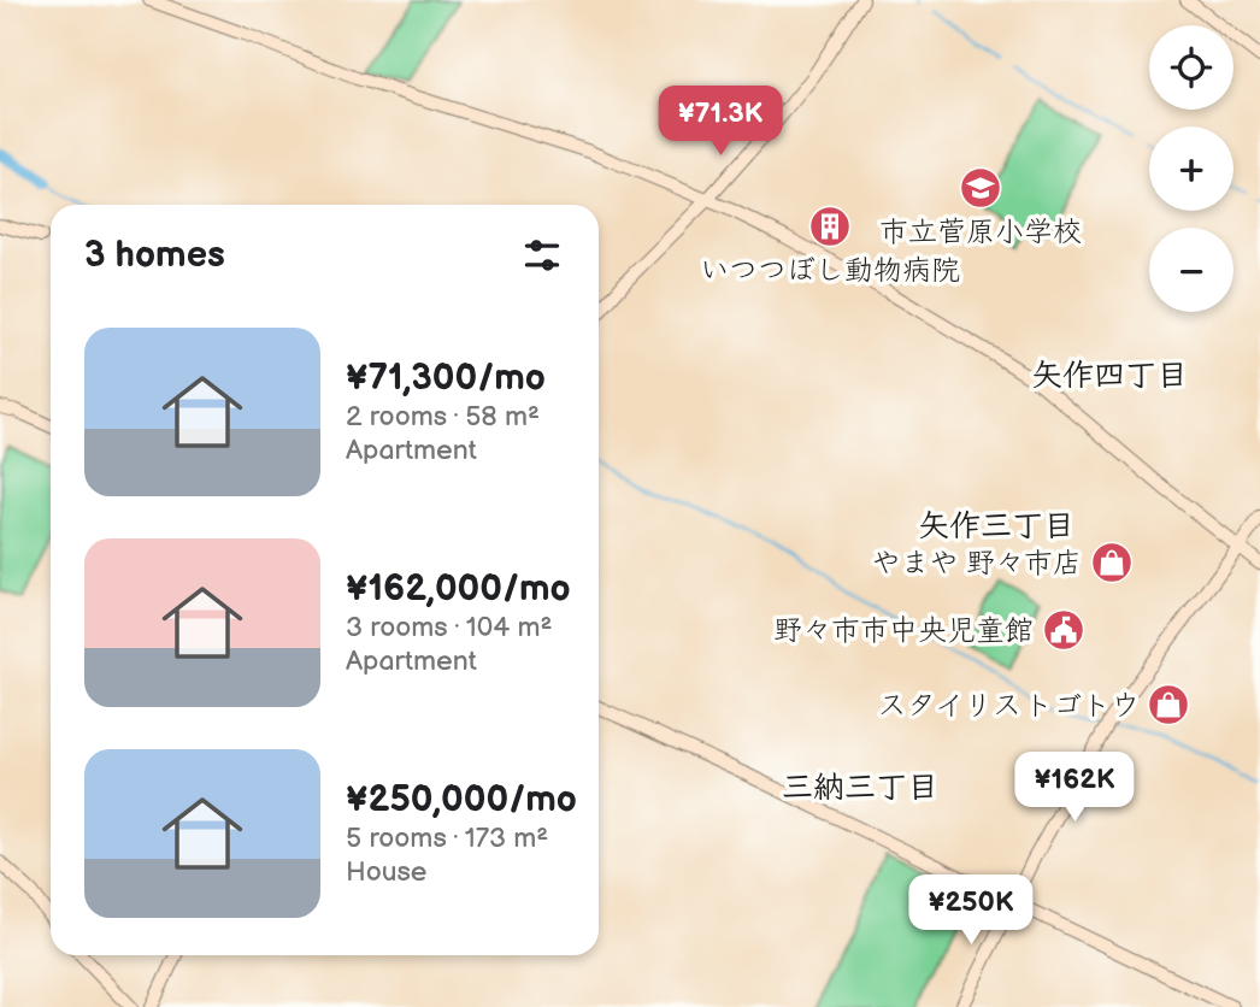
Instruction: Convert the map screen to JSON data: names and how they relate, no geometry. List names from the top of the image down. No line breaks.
{"districts":["矢作四丁目","矢作三丁目","三納三丁目"],"places":{"school or university":["市立菅原小学校"],"building":["いつつぼし動物病院"],"shop":["やまや 野々市店","スタイリストゴトウ"],"public building":["野々市市中央児童館"]},"page":{"map_buttons":["+","−"],"price":["¥71.3K","¥162K","¥250K"],"heading":"3 homes","list":[{"name":"¥71,300/mo","note":"2 rooms · 58 m² · Apartment"},{"name":"¥162,000/mo","note":"3 rooms · 104 m² · Apartment"},{"name":"¥250,000/mo","note":"5 rooms · 173 m² · House"}]}}
